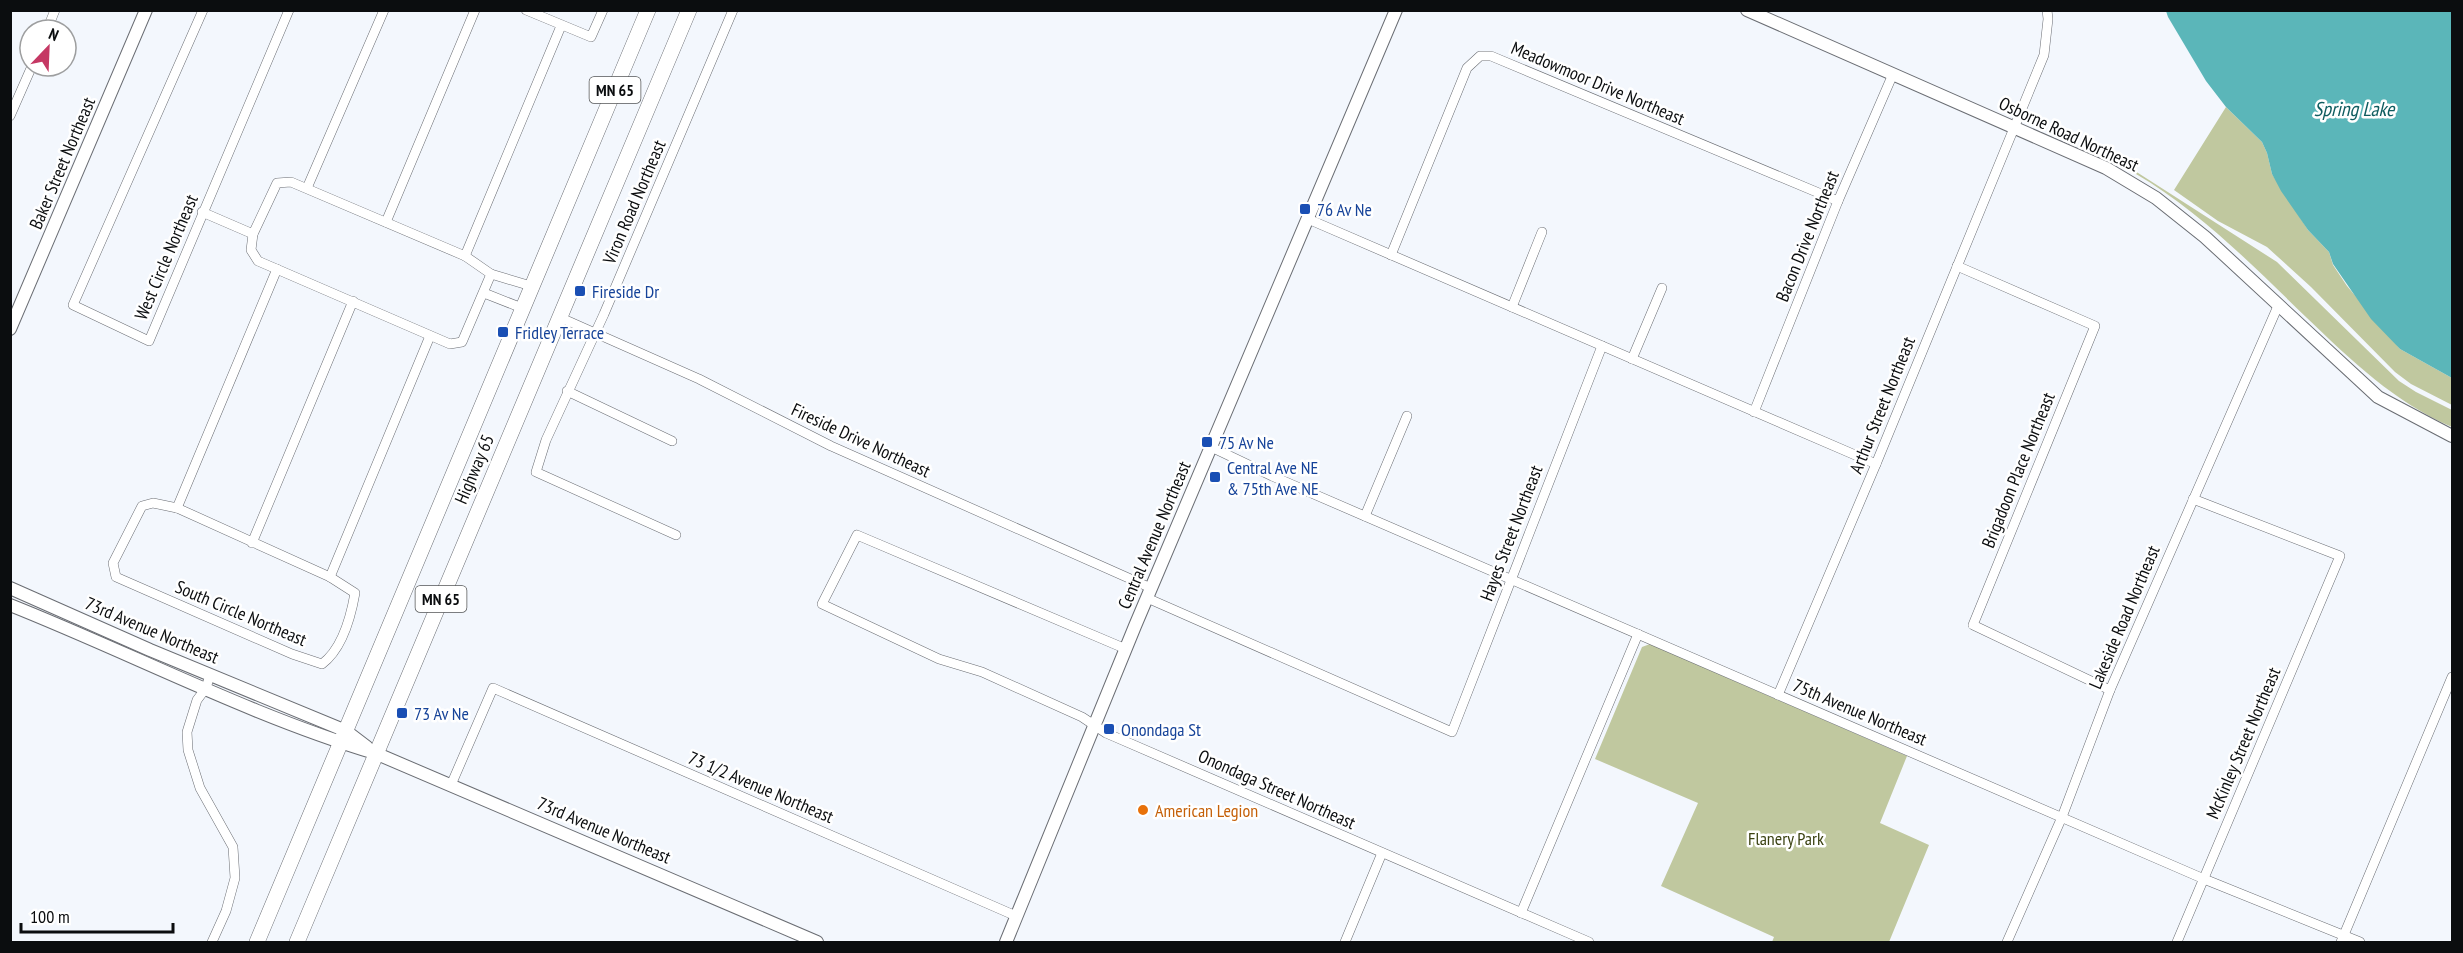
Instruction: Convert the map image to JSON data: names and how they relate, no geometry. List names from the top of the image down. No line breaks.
{"streets":{"highway":["MN 65","Highway 65"],"street":["Meadowmoor Drive Northeast","Osborne Road Northeast","Baker Street Northeast","Viron Road Northeast","Bacon Drive Northeast","West Circle Northeast","Arthur Street Northeast","Fireside Drive Northeast","Brigadoon Place Northeast","Hayes Street Northeast","Central Avenue Northeast","South Circle Northeast","Lakeside Road Northeast","73rd Avenue Northeast","75th Avenue Northeast","McKinley Street Northeast","73 1/2 Avenue Northeast","Onondaga Street Northeast"]},"crossings":[["Meadowmoor Drive Northeast","Bacon Drive Northeast"],["Osborne Road Northeast","Bacon Drive Northeast"],["Osborne Road Northeast","Arthur Street Northeast"],["Osborne Road Northeast","Lakeside Road Northeast"],["Viron Road Northeast","Fireside Drive Northeast"],["Arthur Street Northeast","Brigadoon Place Northeast"],["Arthur Street Northeast","75th Avenue Northeast"],["Fireside Drive Northeast","Highway 65"],["Fireside Drive Northeast","Hayes Street Northeast"],["Fireside Drive Northeast","Central Avenue Northeast"],["Highway 65","73rd Avenue Northeast"],["Brigadoon Place Northeast","Lakeside Road Northeast"],["Hayes Street Northeast","75th Avenue Northeast"],["Central Avenue Northeast","75th Avenue Northeast"],["Central Avenue Northeast","73 1/2 Avenue Northeast"],["Central Avenue Northeast","Onondaga Street Northeast"],["Lakeside Road Northeast","75th Avenue Northeast"],["Lakeside Road Northeast","McKinley Street Northeast"],["73rd Avenue Northeast","73 1/2 Avenue Northeast"],["75th Avenue Northeast","McKinley Street Northeast"]],"water":["Spring Lake"],"parks":["Flanery Park"],"places":{"transit":["76 Av Ne","Fireside Dr","Fridley Terrace","75 Av Ne","Central Ave NE & 75th Ave NE","73 Av Ne","Onondaga St"],"other":["American Legion"]},"scale_bar":"100 m","north":"top right"}
